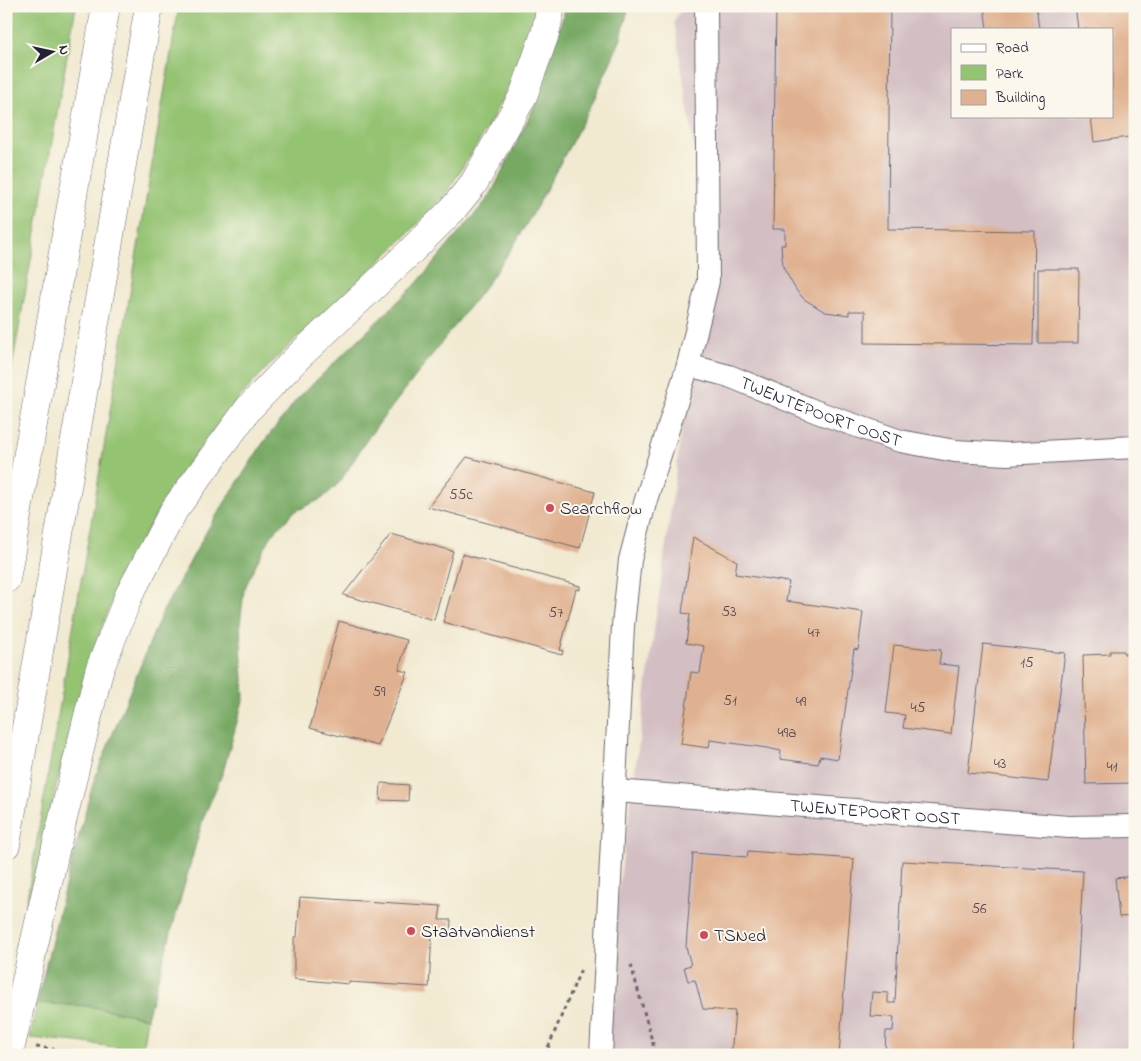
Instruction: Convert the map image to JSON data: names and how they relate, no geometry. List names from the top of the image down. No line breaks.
{"streets":{"street":["TWENTEPOORT OOST"]},"places":["Searchflow","Staatvandienst","TSNed"],"house_numbers":["55c","53","57","47","15","59","51","49","45","49a","43","41","56"],"legend":["Road","Park","Building"],"north":"right"}
